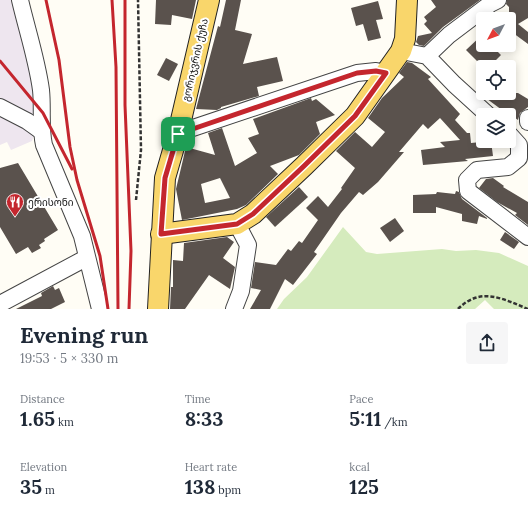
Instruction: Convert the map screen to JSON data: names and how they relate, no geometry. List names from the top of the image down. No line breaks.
{"streets":{"main road":["გორიჯვრის ქუჩა"]},"places":{"restaurant":["ერისონი"]},"north":"bottom left","page":{"heading":["Evening run","19:53 · 5 × 330 m"],"stats":[["Distance","1.65 km"],["Time","8:33"],["Pace","5:11 /km"],["Elevation","35 m"],["Heart rate","138 bpm"],["kcal","125"]]}}
